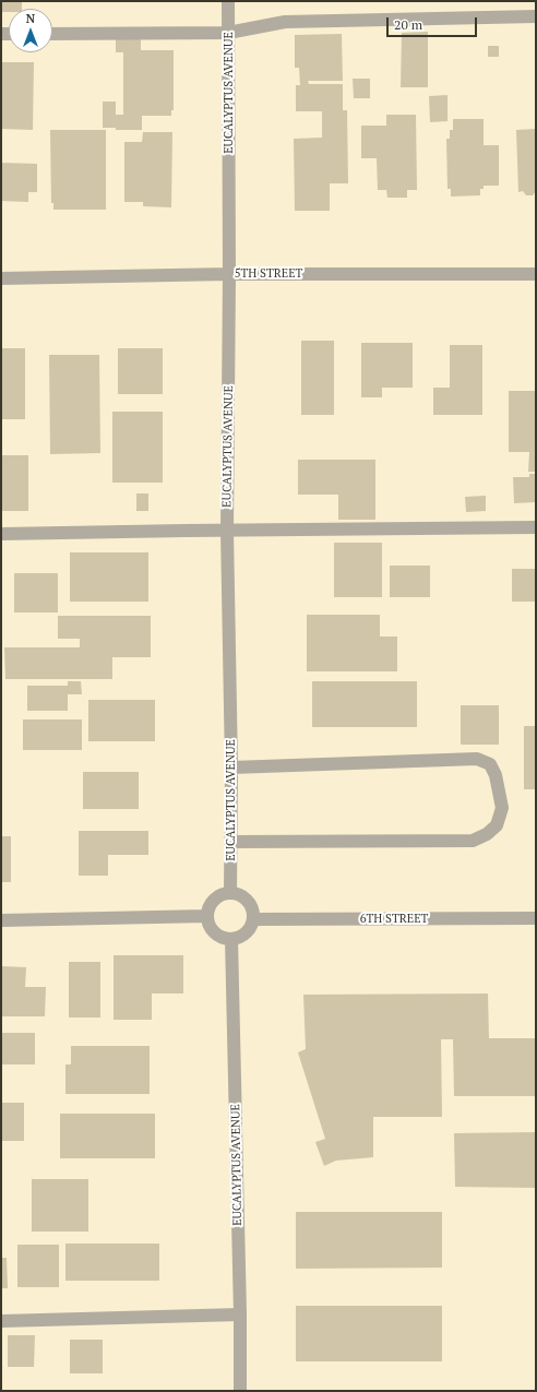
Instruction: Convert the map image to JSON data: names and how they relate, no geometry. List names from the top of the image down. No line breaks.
{"streets":{"street":["EUCALYPTUS AVENUE","5TH STREET","6TH STREET"]},"crossings":[["EUCALYPTUS AVENUE","5TH STREET"],["EUCALYPTUS AVENUE","6TH STREET"]],"scale_bar":"20 m","north":"top"}
